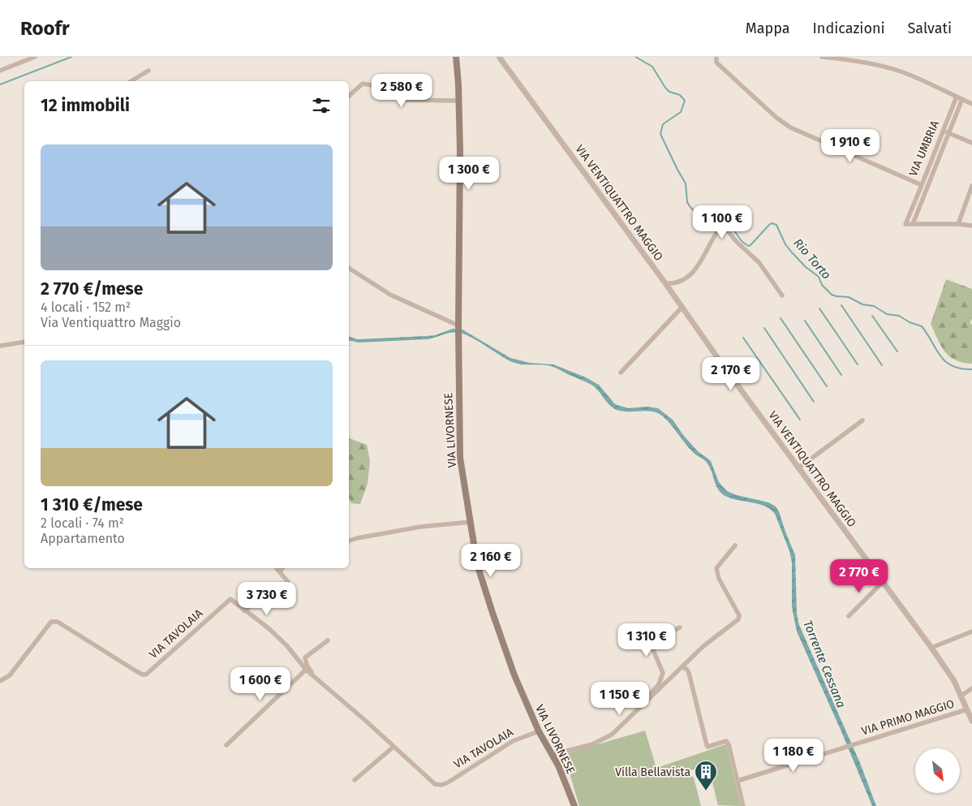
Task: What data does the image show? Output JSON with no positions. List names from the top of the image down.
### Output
{
  "streets": {
    "main road": ["VIA LIVORNESE"],
    "street": [
      "VIA UMBRIA",
      "VIA VENTIQUATTRO MAGGIO",
      "VIA TAVOLAIA",
      "VIA PRIMO MAGGIO"
    ]
  },
  "crossings": [
    ["VIA VENTIQUATTRO MAGGIO", "VIA PRIMO MAGGIO"],
    ["VIA LIVORNESE", "VIA TAVOLAIA"]
  ],
  "water": ["Rio Torto", "Torrente Cessana"],
  "places": {
    "building": ["Villa Bellavista"]
  },
  "north": "bottom right",
  "page": {
    "header": "Roofr",
    "nav": ["Mappa", "Indicazioni", "Salvati"],
    "price": [
      "2 580 €",
      "1 910 €",
      "1 300 €",
      "1 100 €",
      "2 170 €",
      "2 160 €",
      "2 770 €",
      "3 730 €",
      "1 310 €",
      "1 600 €",
      "1 150 €",
      "1 180 €"
    ],
    "heading": "12 immobili",
    "list": [
      {
        "name": "2 770 €/mese",
        "note": "4 locali · 152 m² · Via Ventiquattro Maggio"
      },
      {
        "name": "1 310 €/mese",
        "note": "2 locali · 74 m² · Appartamento"
      }
    ]
  }
}
